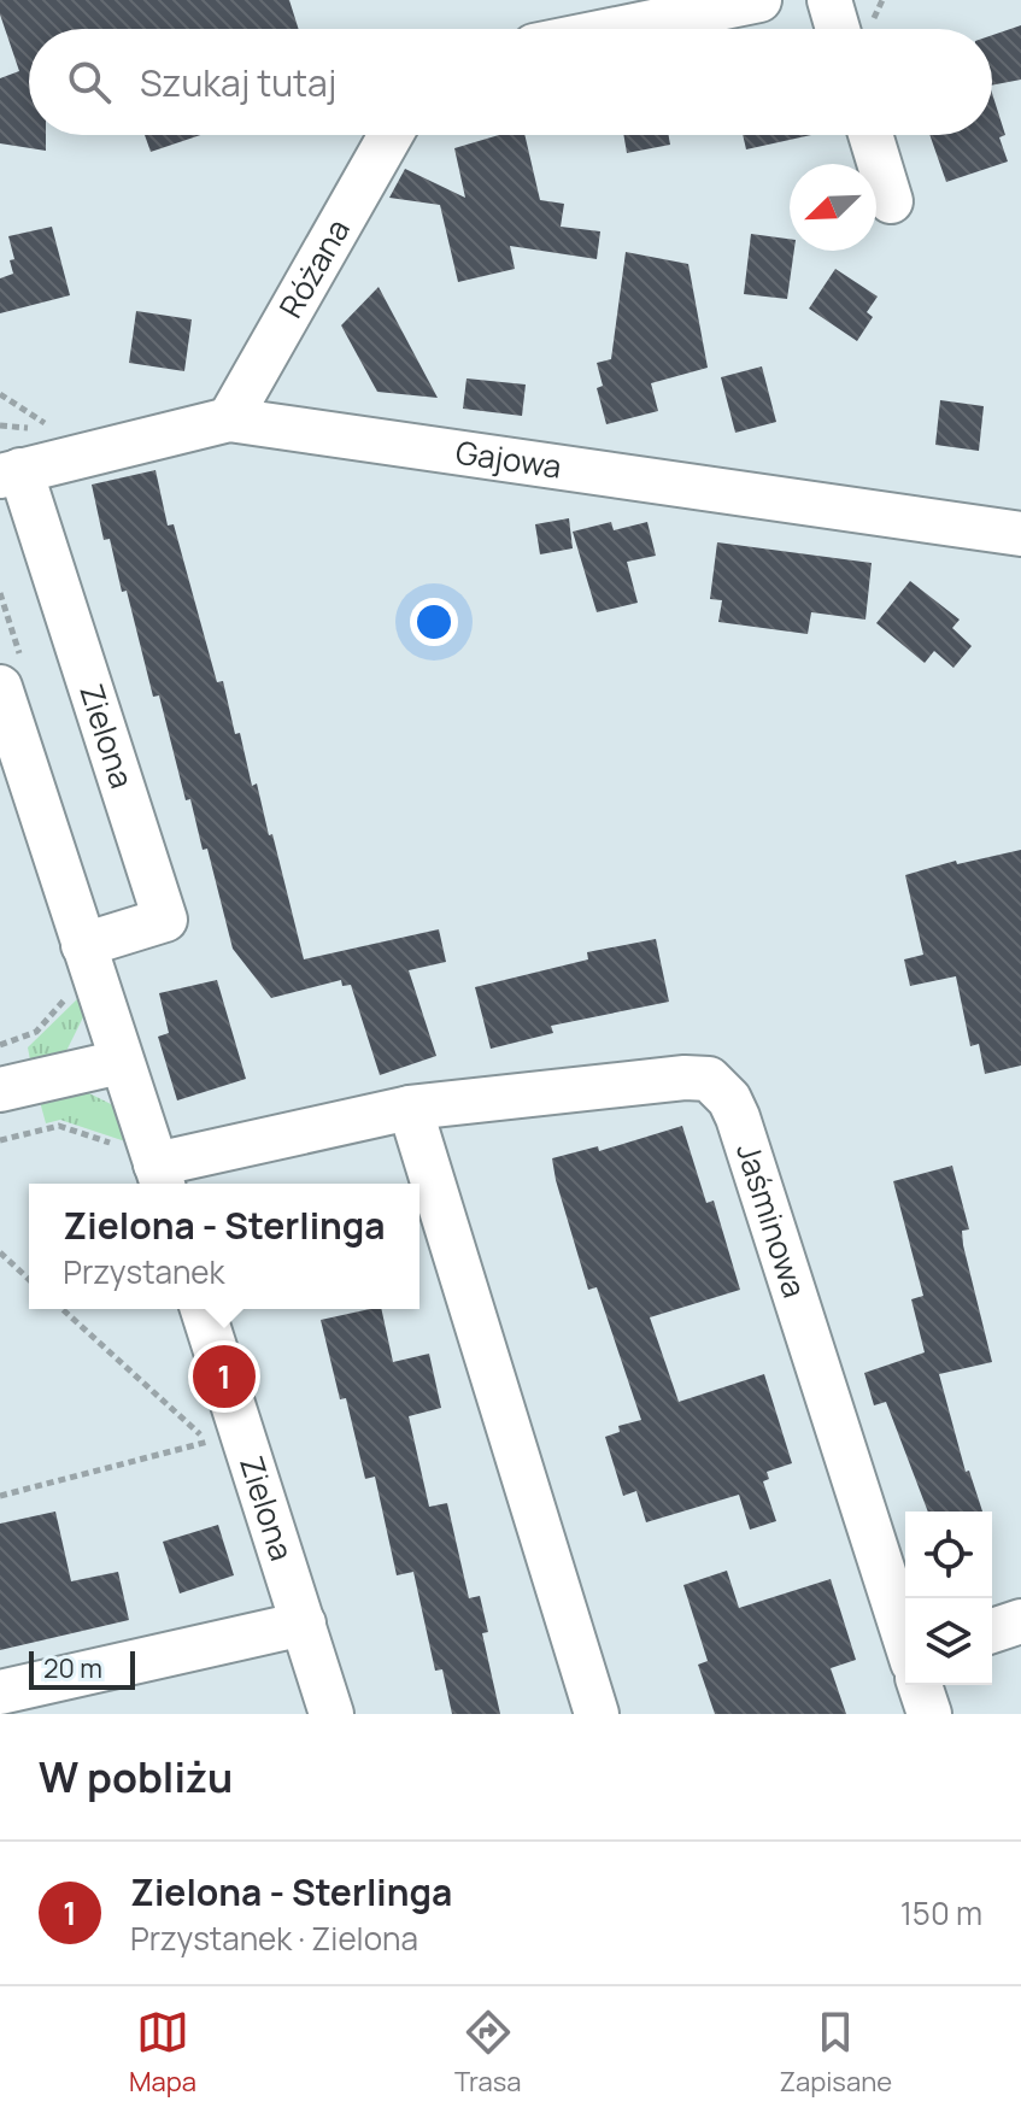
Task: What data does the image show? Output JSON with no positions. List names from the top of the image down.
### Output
{
  "streets": {
    "street": [
      "Różana",
      "Gajowa",
      "Zielona",
      "Jaśminowa"
    ]
  },
  "crossings": [
    ["Różana", "Gajowa"],
    ["Gajowa", "Zielona"]
  ],
  "scale_bar": "20 m",
  "north": "bottom left",
  "page": {
    "search": "Szukaj tutaj",
    "popup": ["Zielona - Sterlinga", "Przystanek"],
    "pins": "1",
    "scale": "20 m",
    "heading": "W pobliżu",
    "list": [
      {
        "mark": "1",
        "name": "Zielona - Sterlinga",
        "note": "Przystanek · Zielona",
        "value": "150 m"
      }
    ],
    "nav": ["Mapa", "Trasa", "Zapisane"]
  }
}
